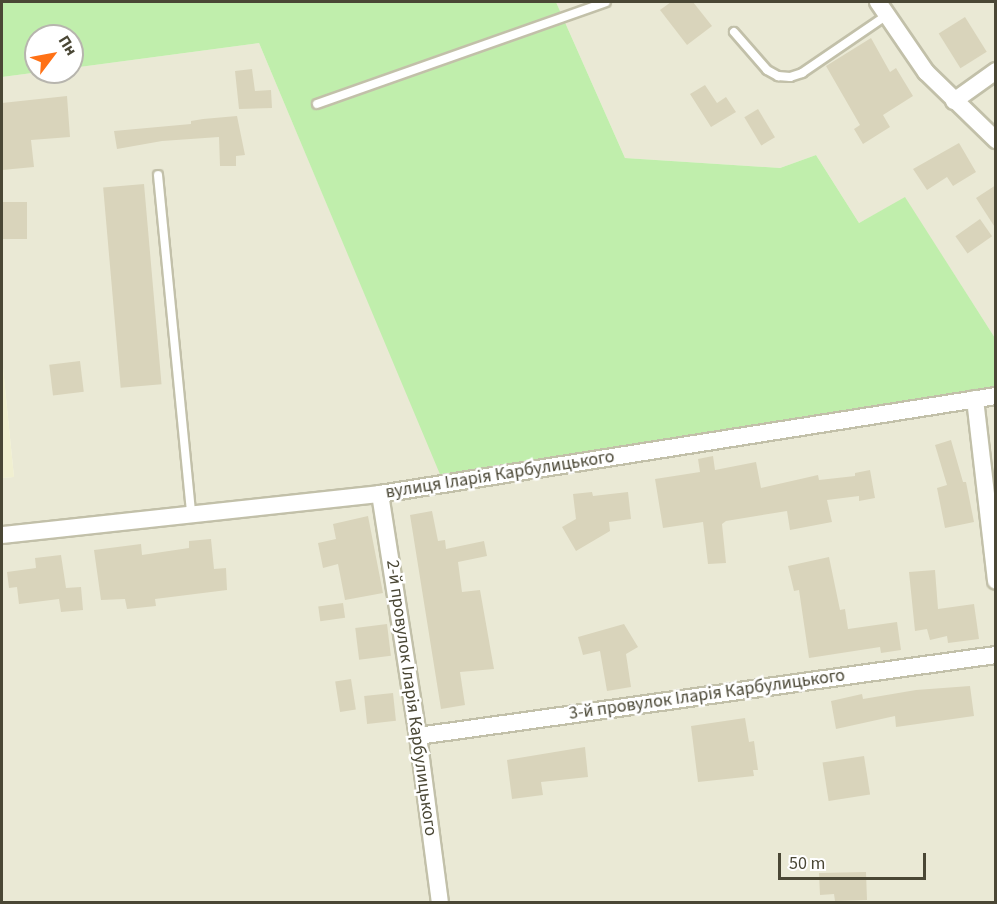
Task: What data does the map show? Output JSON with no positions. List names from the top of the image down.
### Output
{
  "streets": {
    "street": ["вулиця Іларія Карбулицького", "3-й провулок Іларія Карбулицького", "2-й провулок Іларія Карбулицького"]
  },
  "crossings": [
    ["вулиця Іларія Карбулицького", "2-й провулок Іларія Карбулицького"],
    ["3-й провулок Іларія Карбулицького", "2-й провулок Іларія Карбулицького"]
  ],
  "scale_bar": "50 m",
  "north": "top right"
}
